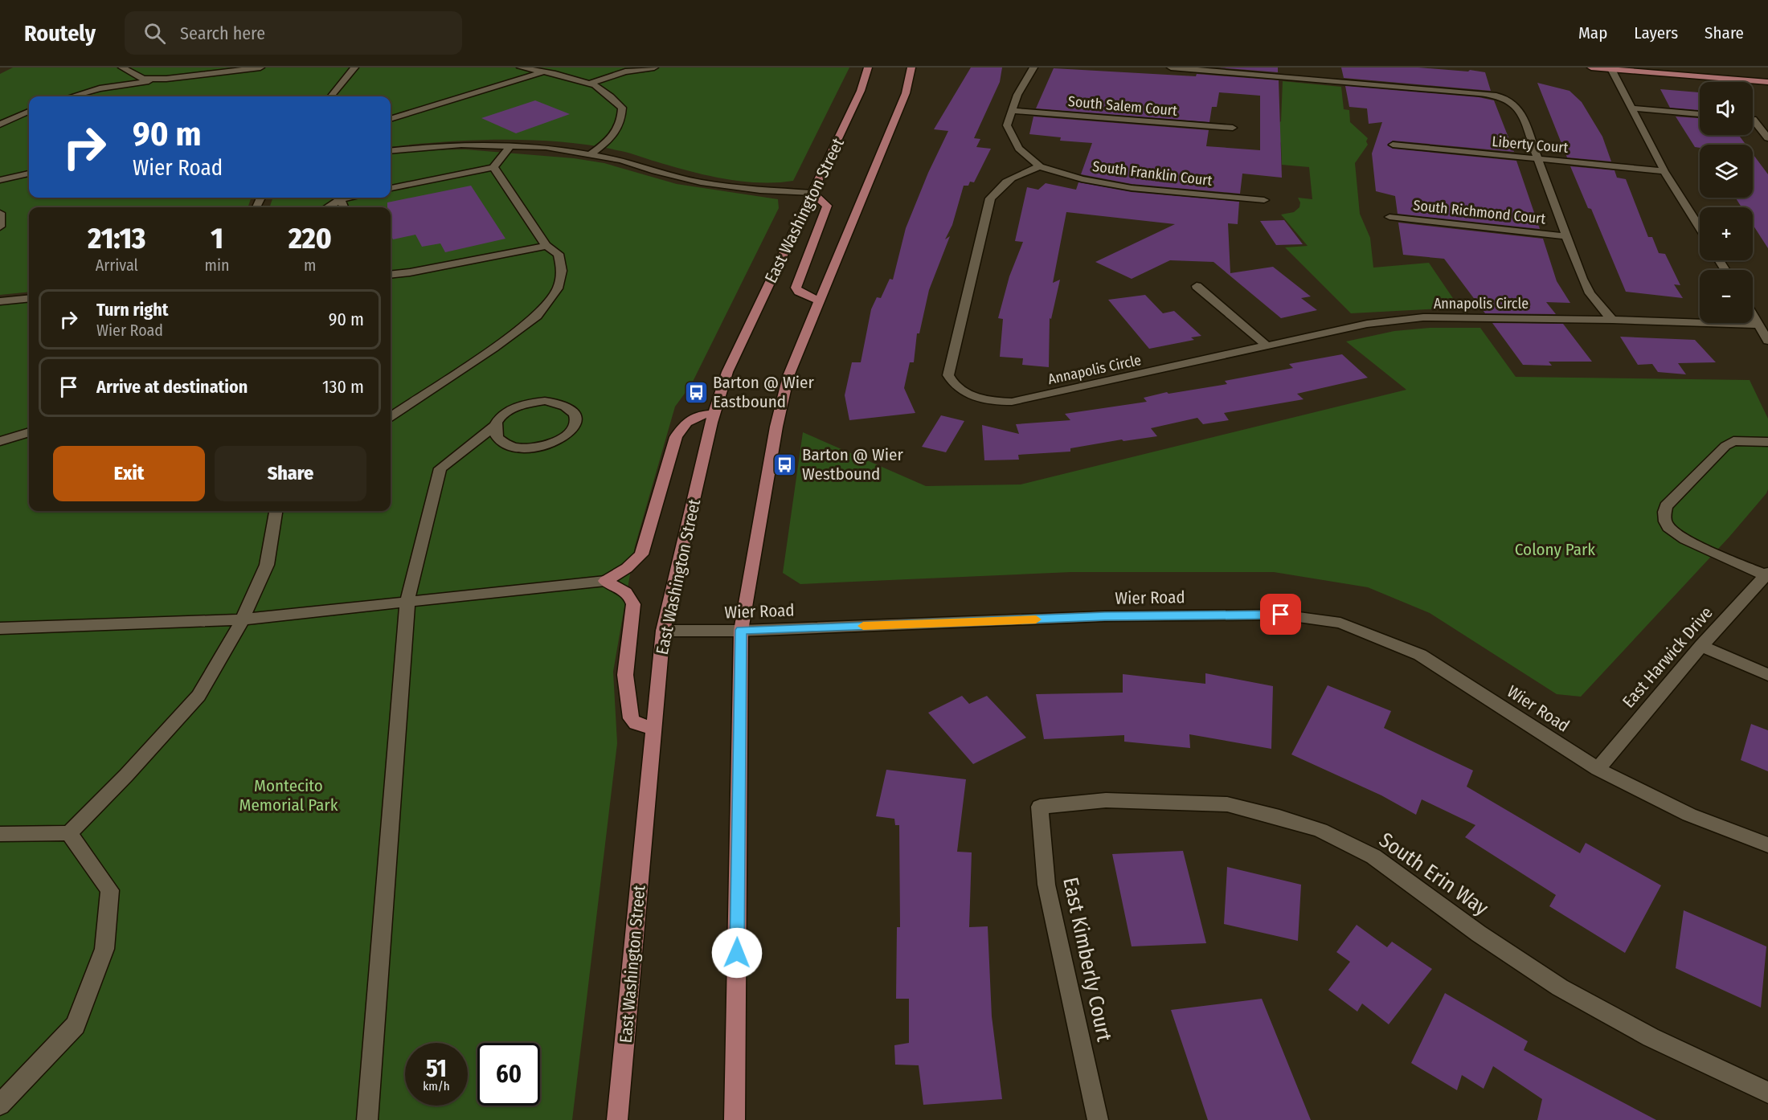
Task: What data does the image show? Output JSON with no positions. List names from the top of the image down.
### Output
{
  "streets": {
    "main road": ["East Washington Street"],
    "street": [
      "South Salem Court",
      "Liberty Court",
      "South Franklin Court",
      "South Richmond Court",
      "Annapolis Circle",
      "Wier Road",
      "East Harwick Drive",
      "South Erin Way",
      "East Kimberly Court"
    ]
  },
  "crossings": [
    ["South Franklin Court", "Annapolis Circle"],
    ["East Washington Street", "Wier Road"],
    ["Wier Road", "East Harwick Drive"],
    ["South Erin Way", "East Kimberly Court"]
  ],
  "parks": ["Colony Park", "Montecito Memorial Park"],
  "places": {
    "bus stop": ["Barton @ Wier Eastbound", "Barton @ Wier Westbound"]
  },
  "page": {
    "header": "Routely",
    "search": "Search here",
    "nav": ["Map", "Layers", "Share"],
    "map_buttons": ["+", "−"],
    "turn": ["90 m", "Wier Road"],
    "eta": [
      "21:13",
      "Arrival",
      "1",
      "min",
      "220",
      "m"
    ],
    "list": [
      {
        "name": "Turn right",
        "note": "Wier Road",
        "value": "90 m"
      },
      {
        "name": "Arrive at destination",
        "value": "130 m"
      }
    ],
    "buttons": ["Exit", "Share"],
    "speed": "51 km/h",
    "limit": "60"
  }
}
